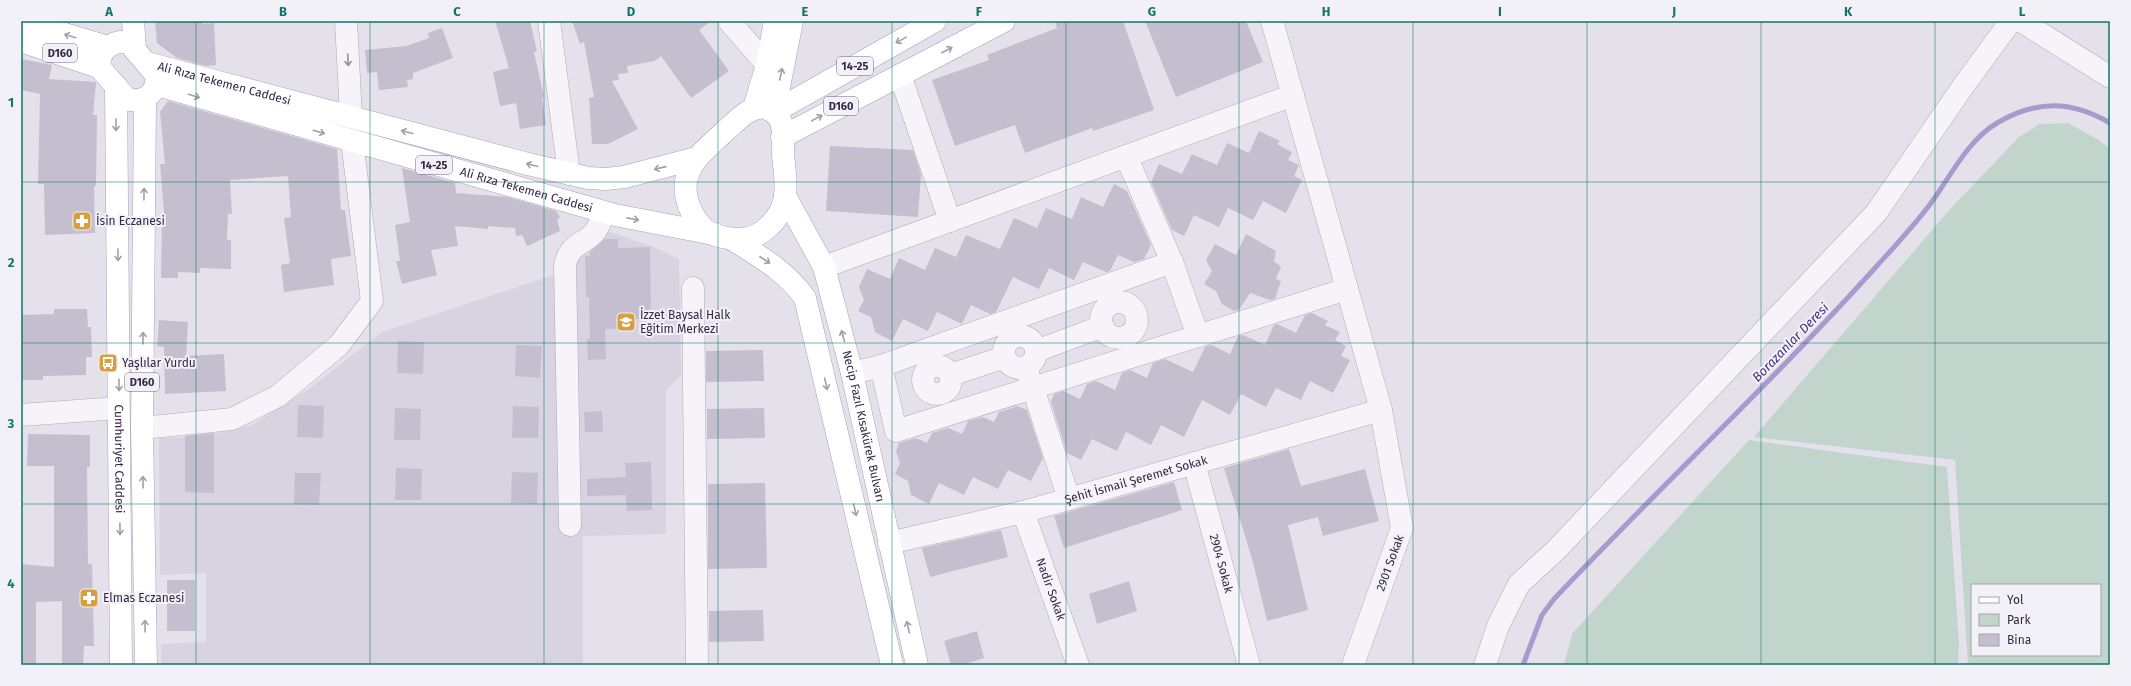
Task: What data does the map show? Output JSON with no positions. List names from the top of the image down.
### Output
{
  "streets": {
    "main road": [
      "D160",
      "14-25",
      "Ali Rıza Tekemen Caddesi",
      "Necip Fazıl Kısakürek Bulvarı",
      "Cumhuriyet Caddesi"
    ],
    "street": [
      "Şehit İsmail Şeremet Sokak",
      "2901 Sokak",
      "2904 Sokak",
      "Nadir Sokak"
    ]
  },
  "crossings": [
    ["D160", "14-25"],
    ["D160", "Ali Rıza Tekemen Caddesi"],
    ["D160", "Necip Fazıl Kısakürek Bulvarı"],
    ["D160", "Cumhuriyet Caddesi"],
    ["14-25", "Ali Rıza Tekemen Caddesi"],
    ["14-25", "Necip Fazıl Kısakürek Bulvarı"],
    ["Ali Rıza Tekemen Caddesi", "Necip Fazıl Kısakürek Bulvarı"],
    ["Ali Rıza Tekemen Caddesi", "Cumhuriyet Caddesi"],
    ["Necip Fazıl Kısakürek Bulvarı", "Şehit İsmail Şeremet Sokak"],
    ["Şehit İsmail Şeremet Sokak", "2901 Sokak"],
    ["Şehit İsmail Şeremet Sokak", "2904 Sokak"],
    ["Şehit İsmail Şeremet Sokak", "Nadir Sokak"]
  ],
  "water": ["Borazanlar Deresi"],
  "places": {
    "pharmacy": ["İsin Eczanesi", "Elmas Eczanesi"],
    "school or university": ["İzzet Baysal Halk Eğitim Merkezi"],
    "bus stop": ["Yaşlılar Yurdu"]
  },
  "legend": ["Yol", "Park", "Bina"],
  "grid": {
    "columns": [
      "A",
      "B",
      "C",
      "D",
      "E",
      "F",
      "G",
      "H",
      "I",
      "J",
      "K",
      "L"
    ],
    "rows": [
      "1",
      "2",
      "3",
      "4"
    ]
  }
}
